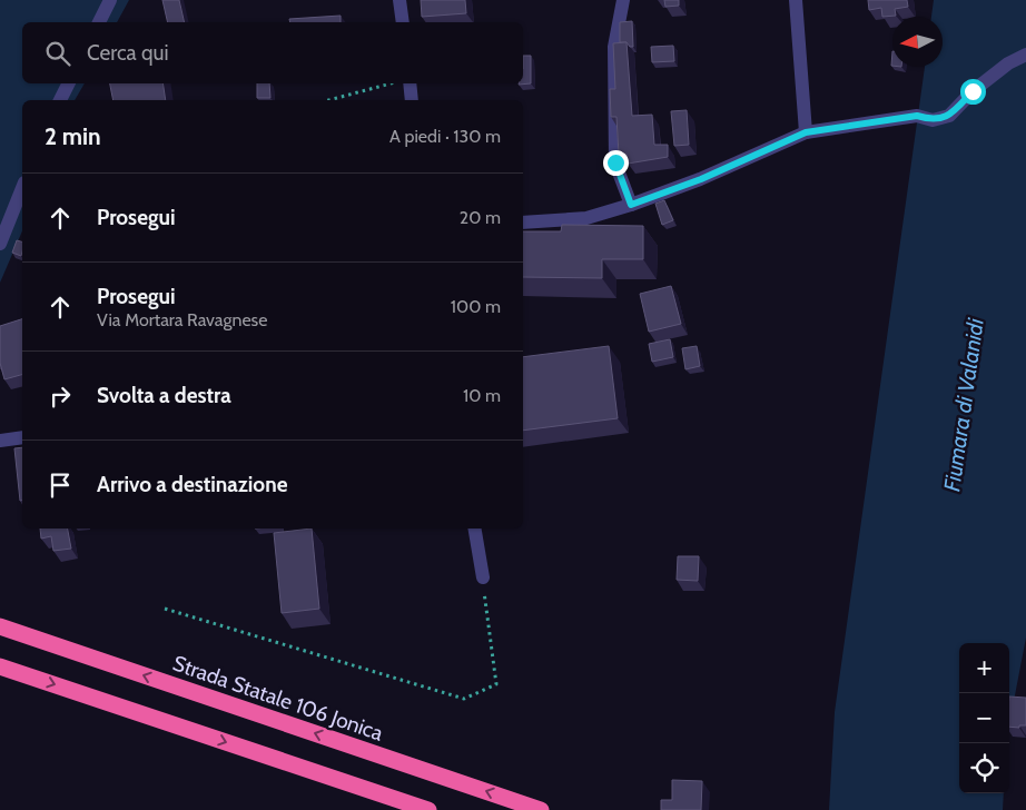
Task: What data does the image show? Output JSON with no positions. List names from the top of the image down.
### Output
{
  "streets": {
    "highway": ["Strada Statale 106 Jonica"]
  },
  "water": ["Fiumara di Valanidi"],
  "north": "left",
  "page": {
    "search": "Cerca qui",
    "heading": ["2 min", "A piedi · 130 m"],
    "list": [
      ["Prosegui", "20 m"],
      ["Prosegui", "Via Mortara Ravagnese", "100 m"],
      ["Svolta a destra", "10 m"],
      "Arrivo a destinazione"
    ],
    "map_buttons": ["+", "−"]
  }
}
